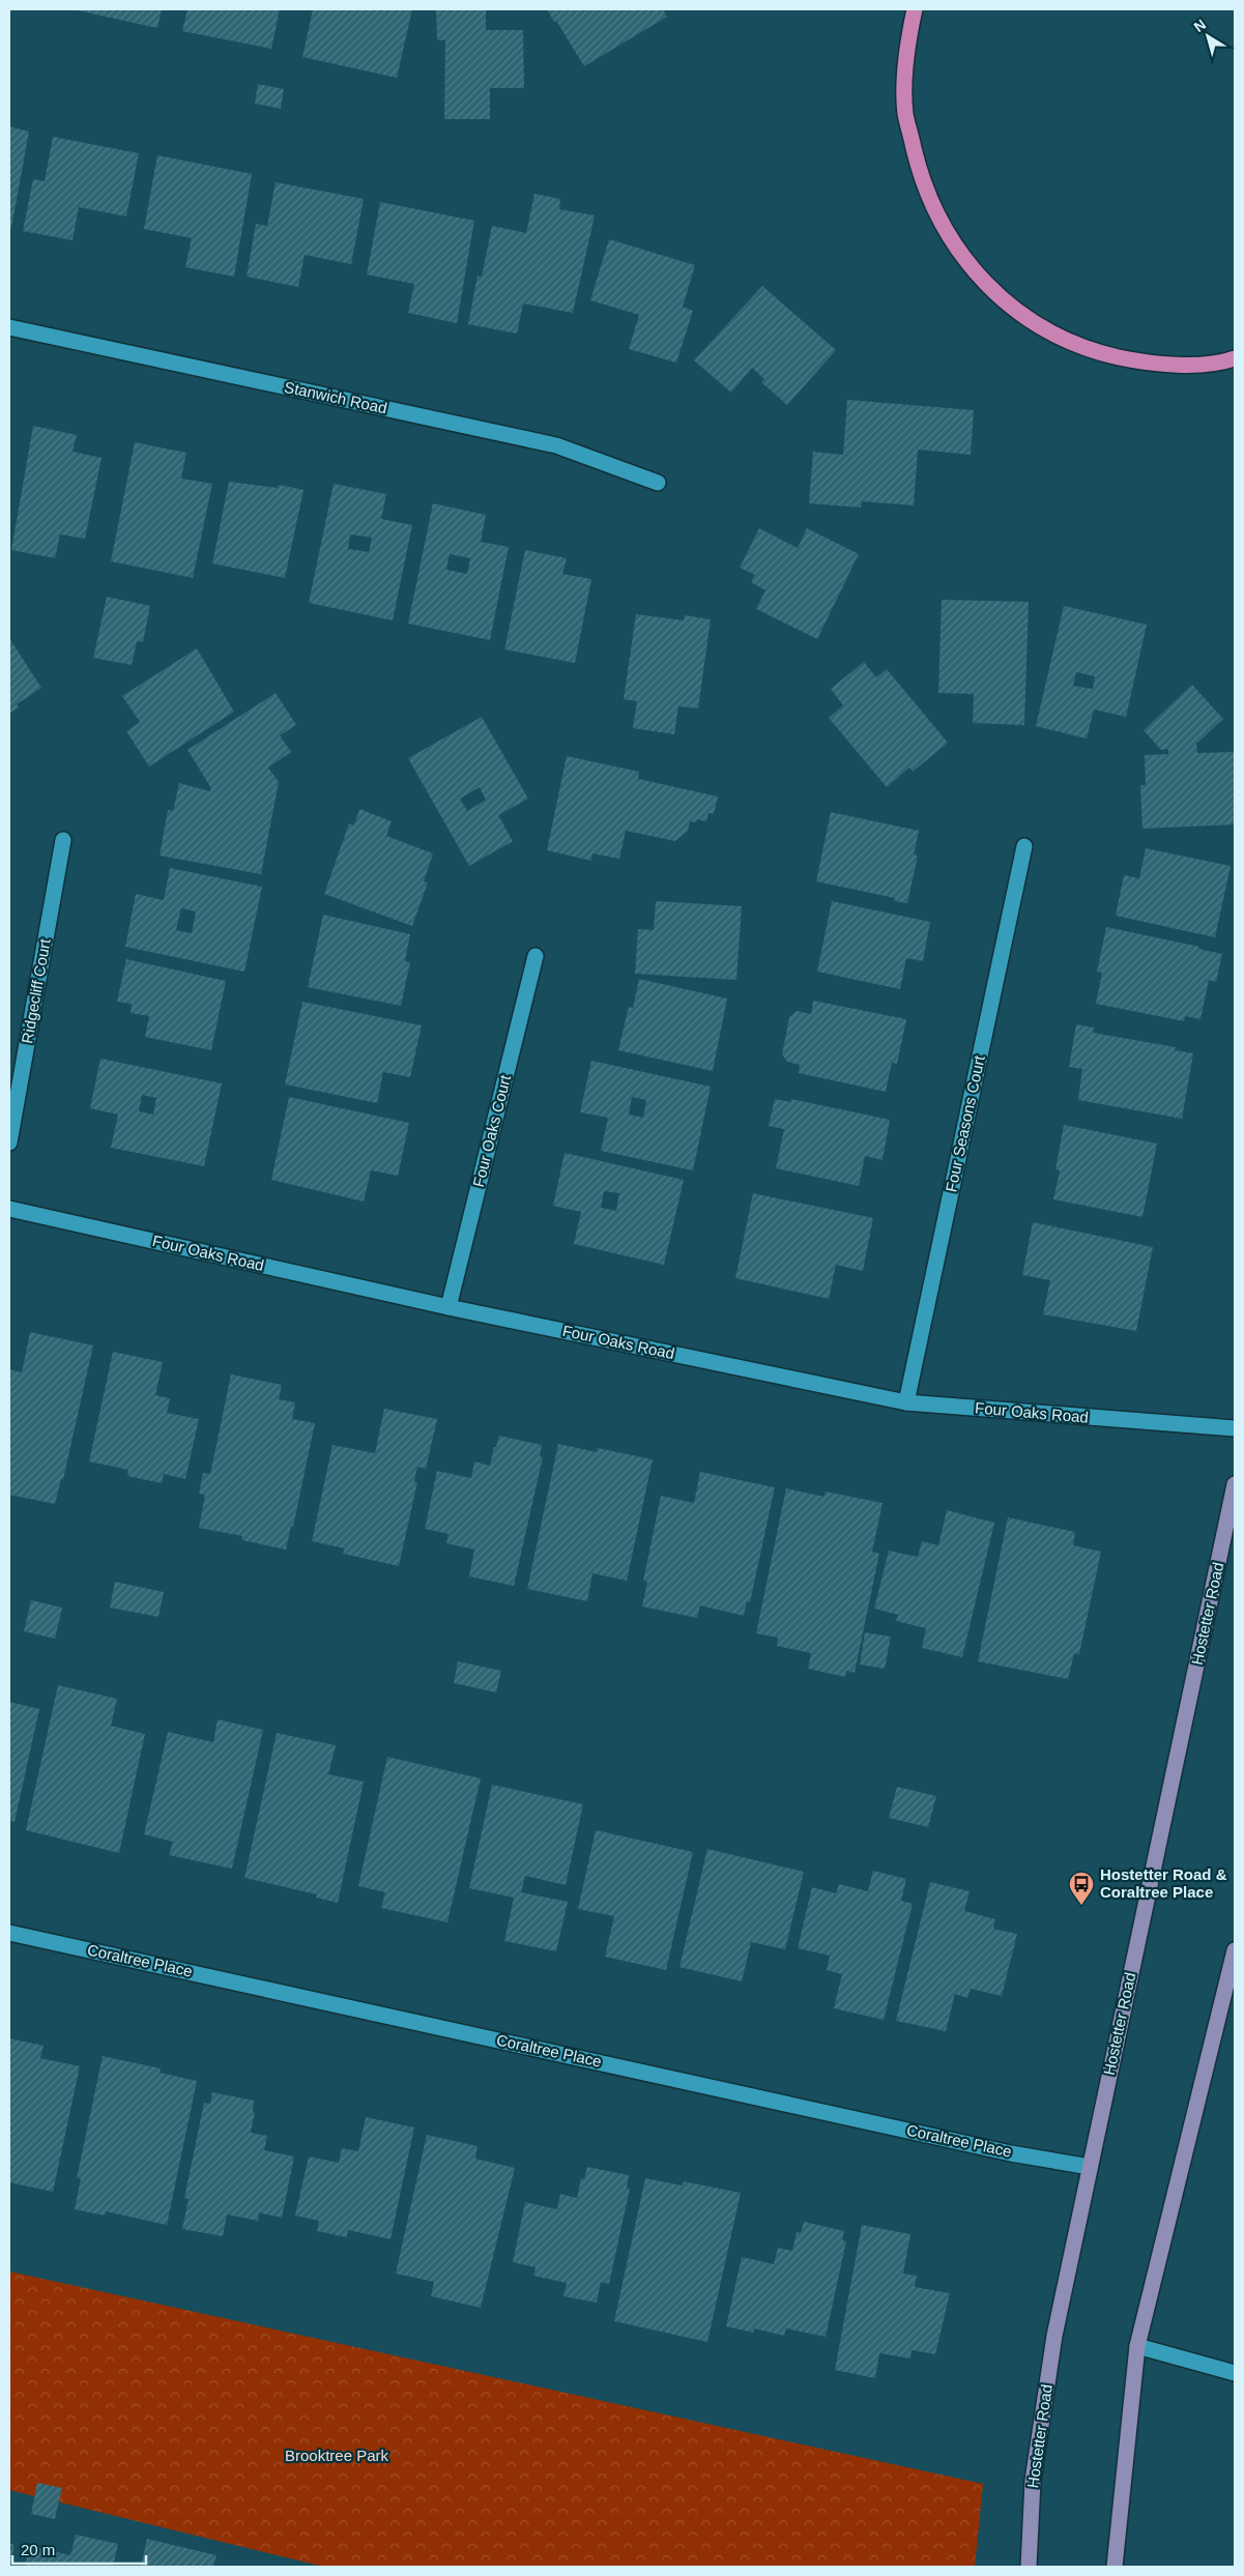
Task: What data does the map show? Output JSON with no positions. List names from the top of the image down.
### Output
{
  "streets": {
    "main road": ["Hostetter Road"],
    "street": [
      "Stanwich Road",
      "Ridgecliff Court",
      "Four Seasons Court",
      "Four Oaks Court",
      "Four Oaks Road",
      "Coraltree Place"
    ]
  },
  "crossings": [
    ["Four Seasons Court", "Four Oaks Road"],
    ["Four Oaks Court", "Four Oaks Road"],
    ["Hostetter Road", "Coraltree Place"]
  ],
  "parks": ["Brooktree Park"],
  "places": {
    "bus stop": ["Hostetter Road & Coraltree Place"]
  },
  "scale_bar": "20 m",
  "north": "top left"
}
